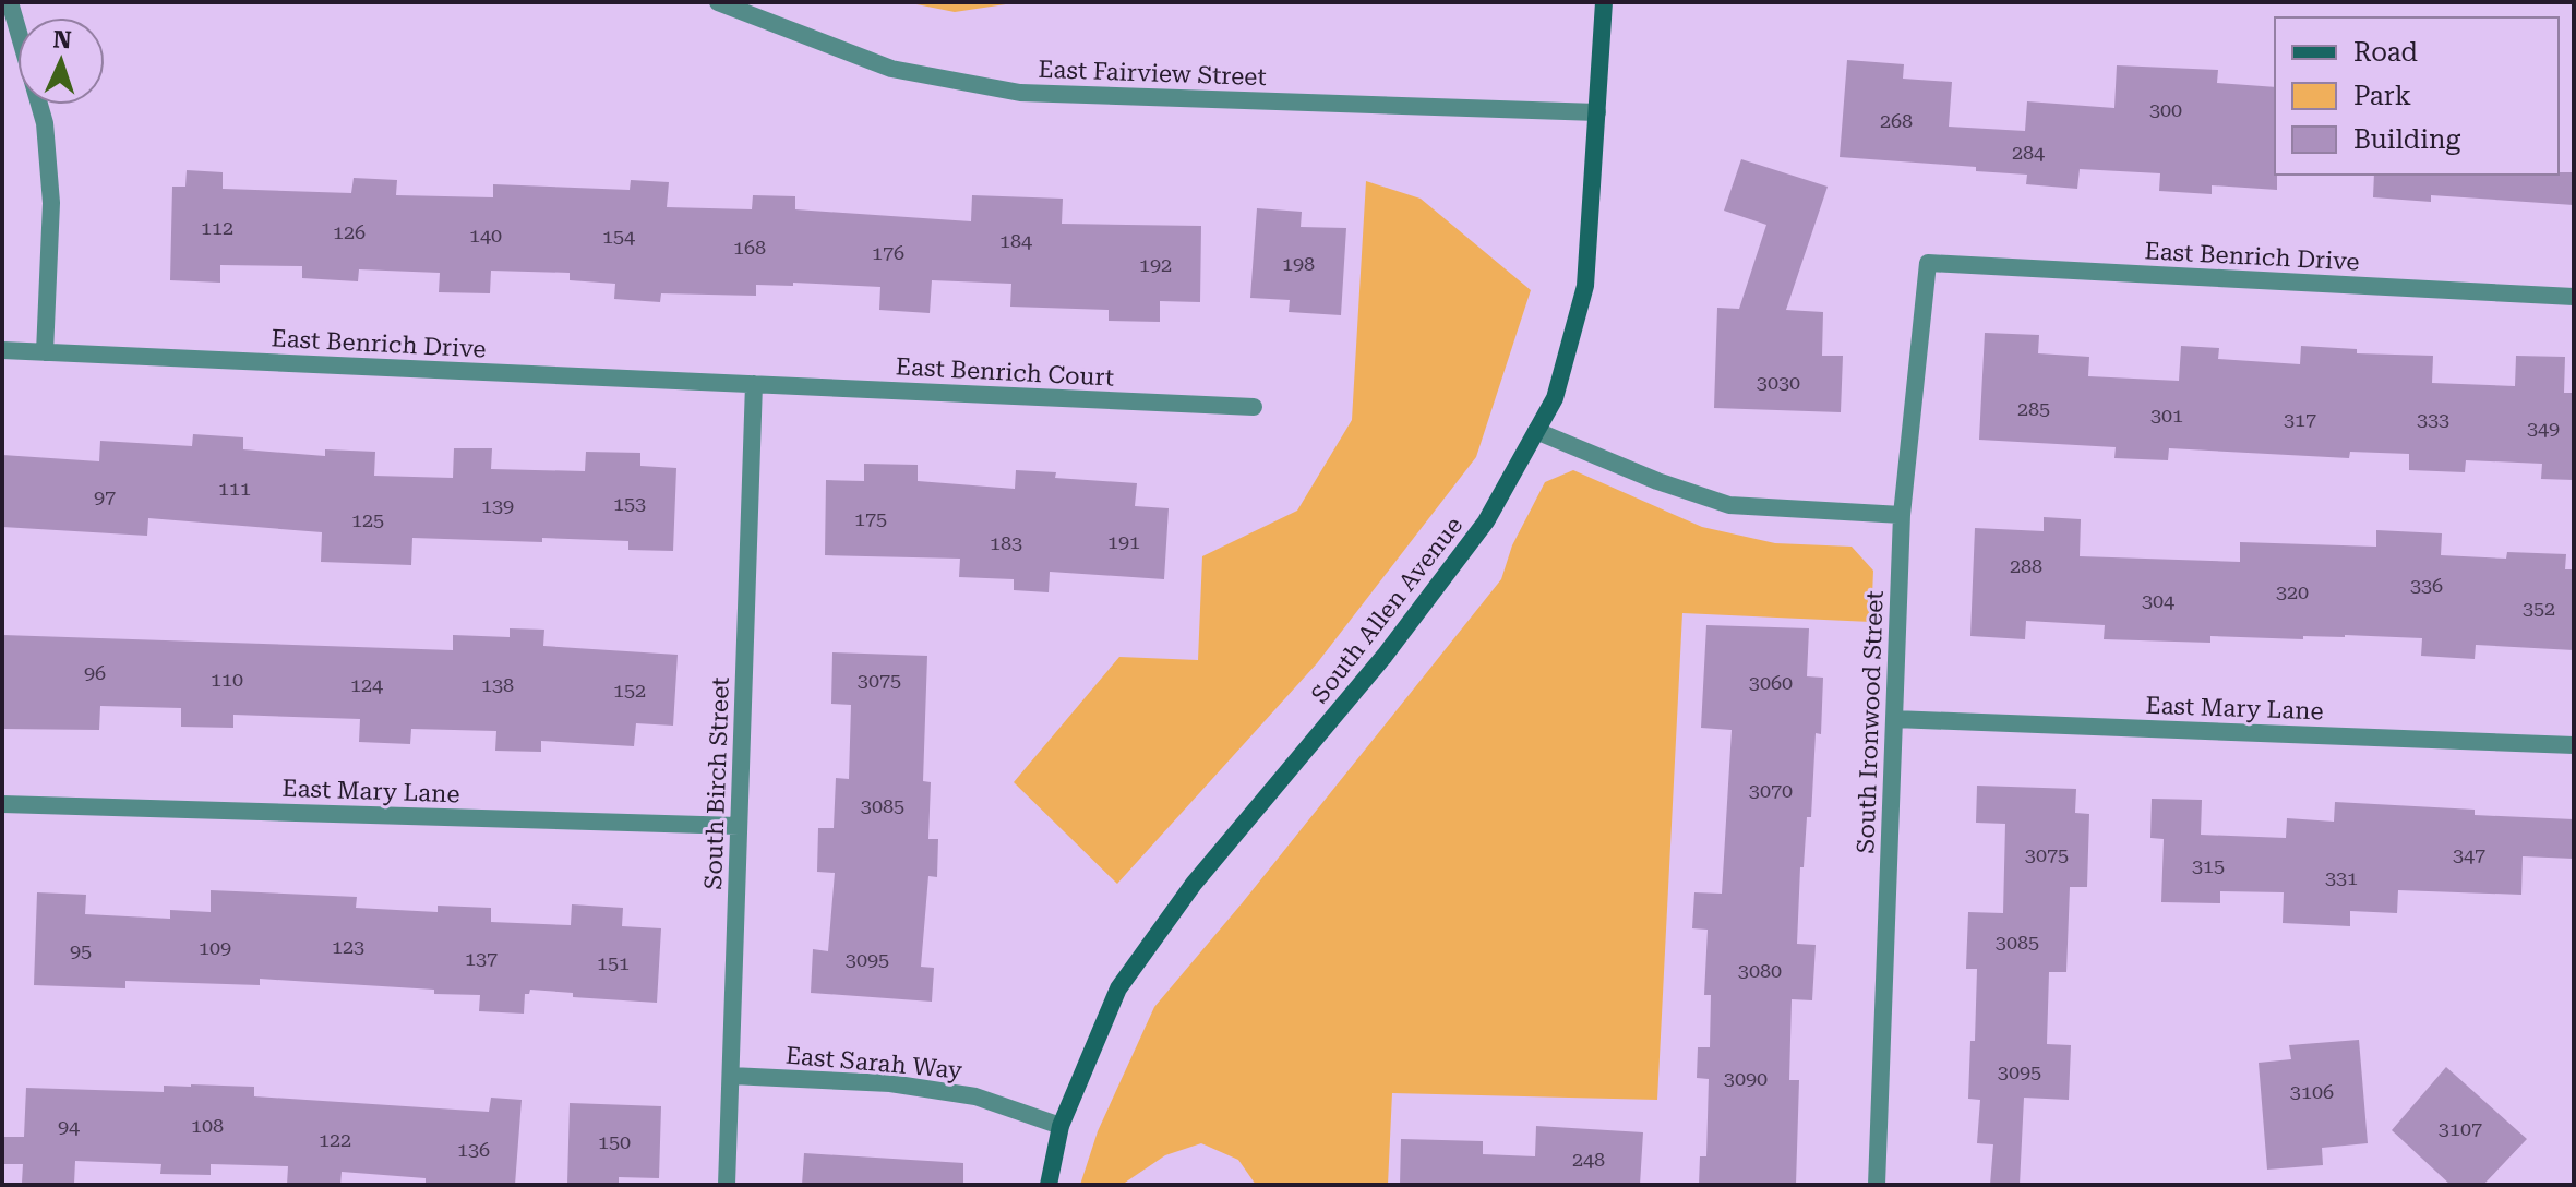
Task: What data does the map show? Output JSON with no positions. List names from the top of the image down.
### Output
{
  "streets": {
    "street": [
      "East Fairview Street",
      "East Benrich Drive",
      "East Benrich Court",
      "South Allen Avenue",
      "East Mary Lane",
      "South Ironwood Street",
      "South Birch Street",
      "East Sarah Way"
    ]
  },
  "crossings": [
    ["East Fairview Street", "South Allen Avenue"],
    ["East Benrich Drive", "East Benrich Court"],
    ["East Benrich Drive", "South Ironwood Street"],
    ["East Benrich Drive", "South Birch Street"],
    ["East Benrich Court", "South Birch Street"],
    ["South Allen Avenue", "East Sarah Way"],
    ["East Mary Lane", "South Ironwood Street"],
    ["East Mary Lane", "South Birch Street"],
    ["South Birch Street", "East Sarah Way"]
  ],
  "house_numbers": [
    "300",
    "268",
    "284",
    "112",
    "126",
    "140",
    "154",
    "184",
    "168",
    "176",
    "198",
    "192",
    "3030",
    "285",
    "301",
    "317",
    "333",
    "349",
    "111",
    "97",
    "153",
    "139",
    "175",
    "125",
    "191",
    "183",
    "288",
    "336",
    "320",
    "304",
    "352",
    "96",
    "110",
    "3075",
    "3060",
    "124",
    "138",
    "152",
    "3070",
    "3085",
    "3075",
    "347",
    "315",
    "331",
    "3085",
    "123",
    "109",
    "95",
    "137",
    "3095",
    "151",
    "3080",
    "3095",
    "3090",
    "3106",
    "108",
    "94",
    "3107",
    "122",
    "150",
    "136",
    "248"
  ],
  "legend": ["Road", "Park", "Building"],
  "north": "top"
}
